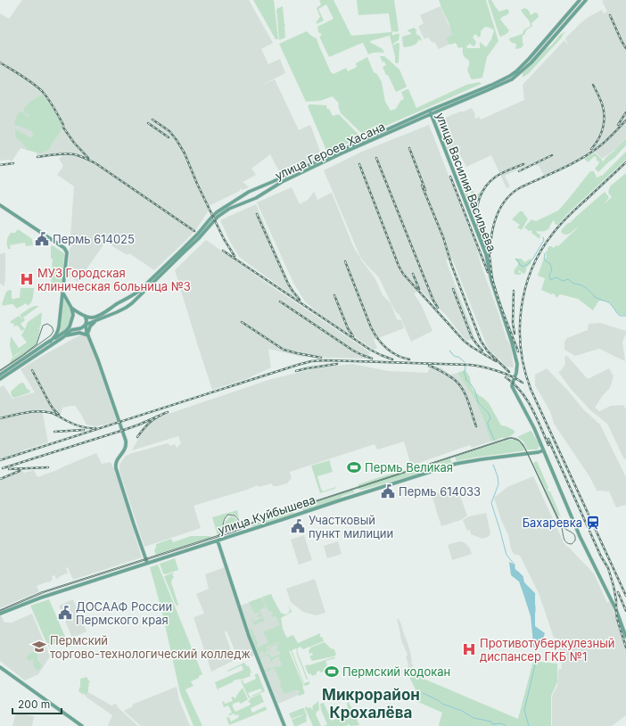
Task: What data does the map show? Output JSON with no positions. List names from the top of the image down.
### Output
{
  "streets": {
    "main road": ["улица Героев Хасана", "улица Василия Васильева", "улица Куйбышева"]
  },
  "crossings": [
    ["улица Героев Хасана", "улица Василия Васильева"],
    ["улица Василия Васильева", "улица Куйбышева"]
  ],
  "districts": ["Микрорайон Крохалёва"],
  "places": {
    "public building": [
      "Пермь 614025",
      "Пермь 614033",
      "Участковый пункт милиции",
      "ДОСААФ России Пермского края"
    ],
    "hospital": ["МУЗ Городская клиническая больница №3", "Противотуберкулезный диспансер ГКБ №1"],
    "sports": ["Пермь Великая", "Пермский кодокан"],
    "station": ["Бахаревка"],
    "school or university": ["Пермский торгово-технологический колледж"]
  },
  "scale_bar": "200 m"
}
